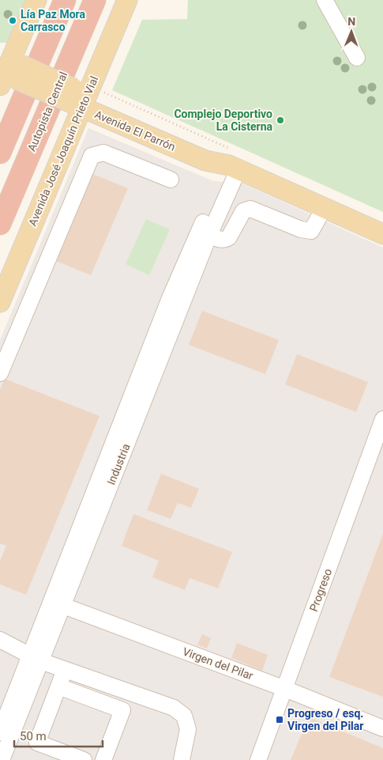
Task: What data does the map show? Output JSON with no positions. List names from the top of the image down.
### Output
{
  "streets": {
    "highway": ["Autopista Central"],
    "main road": ["Avenida El Parrón", "Avenida José Joaquín Prieto Vial"],
    "street": ["Industria", "Progreso", "Virgen del Pilar"]
  },
  "crossings": [
    ["Avenida El Parrón", "Avenida José Joaquín Prieto Vial"],
    ["Avenida El Parrón", "Industria"],
    ["Industria", "Virgen del Pilar"],
    ["Progreso", "Virgen del Pilar"]
  ],
  "places": {
    "other": ["Lía Paz Mora Carrasco", "Complejo Deportivo La Cisterna"],
    "transit": ["Progreso / esq. Virgen del Pilar"]
  },
  "scale_bar": "50 m",
  "north": "top"
}
